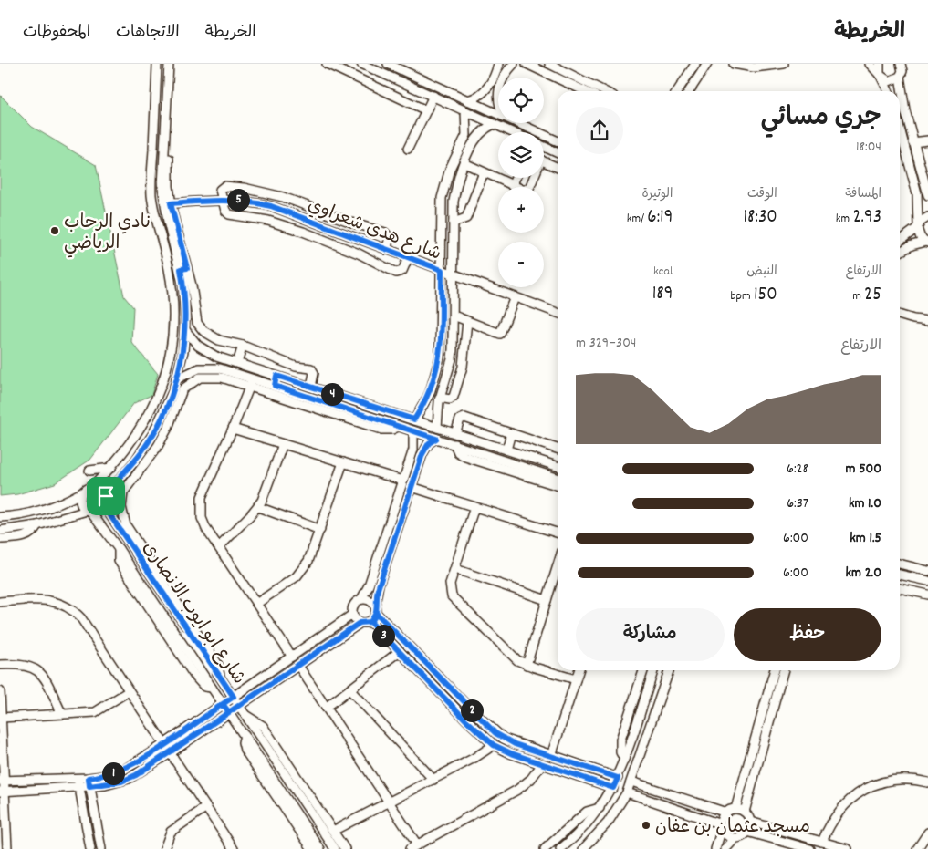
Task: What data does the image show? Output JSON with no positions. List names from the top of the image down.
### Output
{
  "streets": {
    "street": ["شارع هدى شعراوي", "شارع ابو ايوب الانصارى"]
  },
  "places": ["نادي الرحاب الرياضي", "مسجد عثمان بن عفان"],
  "page": {
    "header": "الخريطة",
    "nav": ["الخريطة", "الاتجاهات", "المحفوظات"],
    "map_buttons": ["+", "−"],
    "heading": ["جري مسائي", "18:04"],
    "stats": [
      ["المسافة", "2.93 km"],
      ["الوقت", "18:30"],
      ["الوتيرة", "6:19 /km"],
      ["الارتفاع", "25 m"],
      ["النبض", "150 bpm"],
      ["kcal", "189"]
    ],
    "pins": [
      "5",
      "4",
      "3",
      "2",
      "1"
    ],
    "chart": ["الارتفاع", "304–329 m"],
    "list": [
      {
        "name": "500 m",
        "note": "6:28"
      },
      {
        "name": "1.0 km",
        "note": "6:37"
      },
      {
        "name": "1.5 km",
        "note": "6:00"
      },
      {
        "name": "2.0 km",
        "note": "6:00"
      }
    ],
    "buttons": ["حفظ", "مشاركة"]
  }
}
